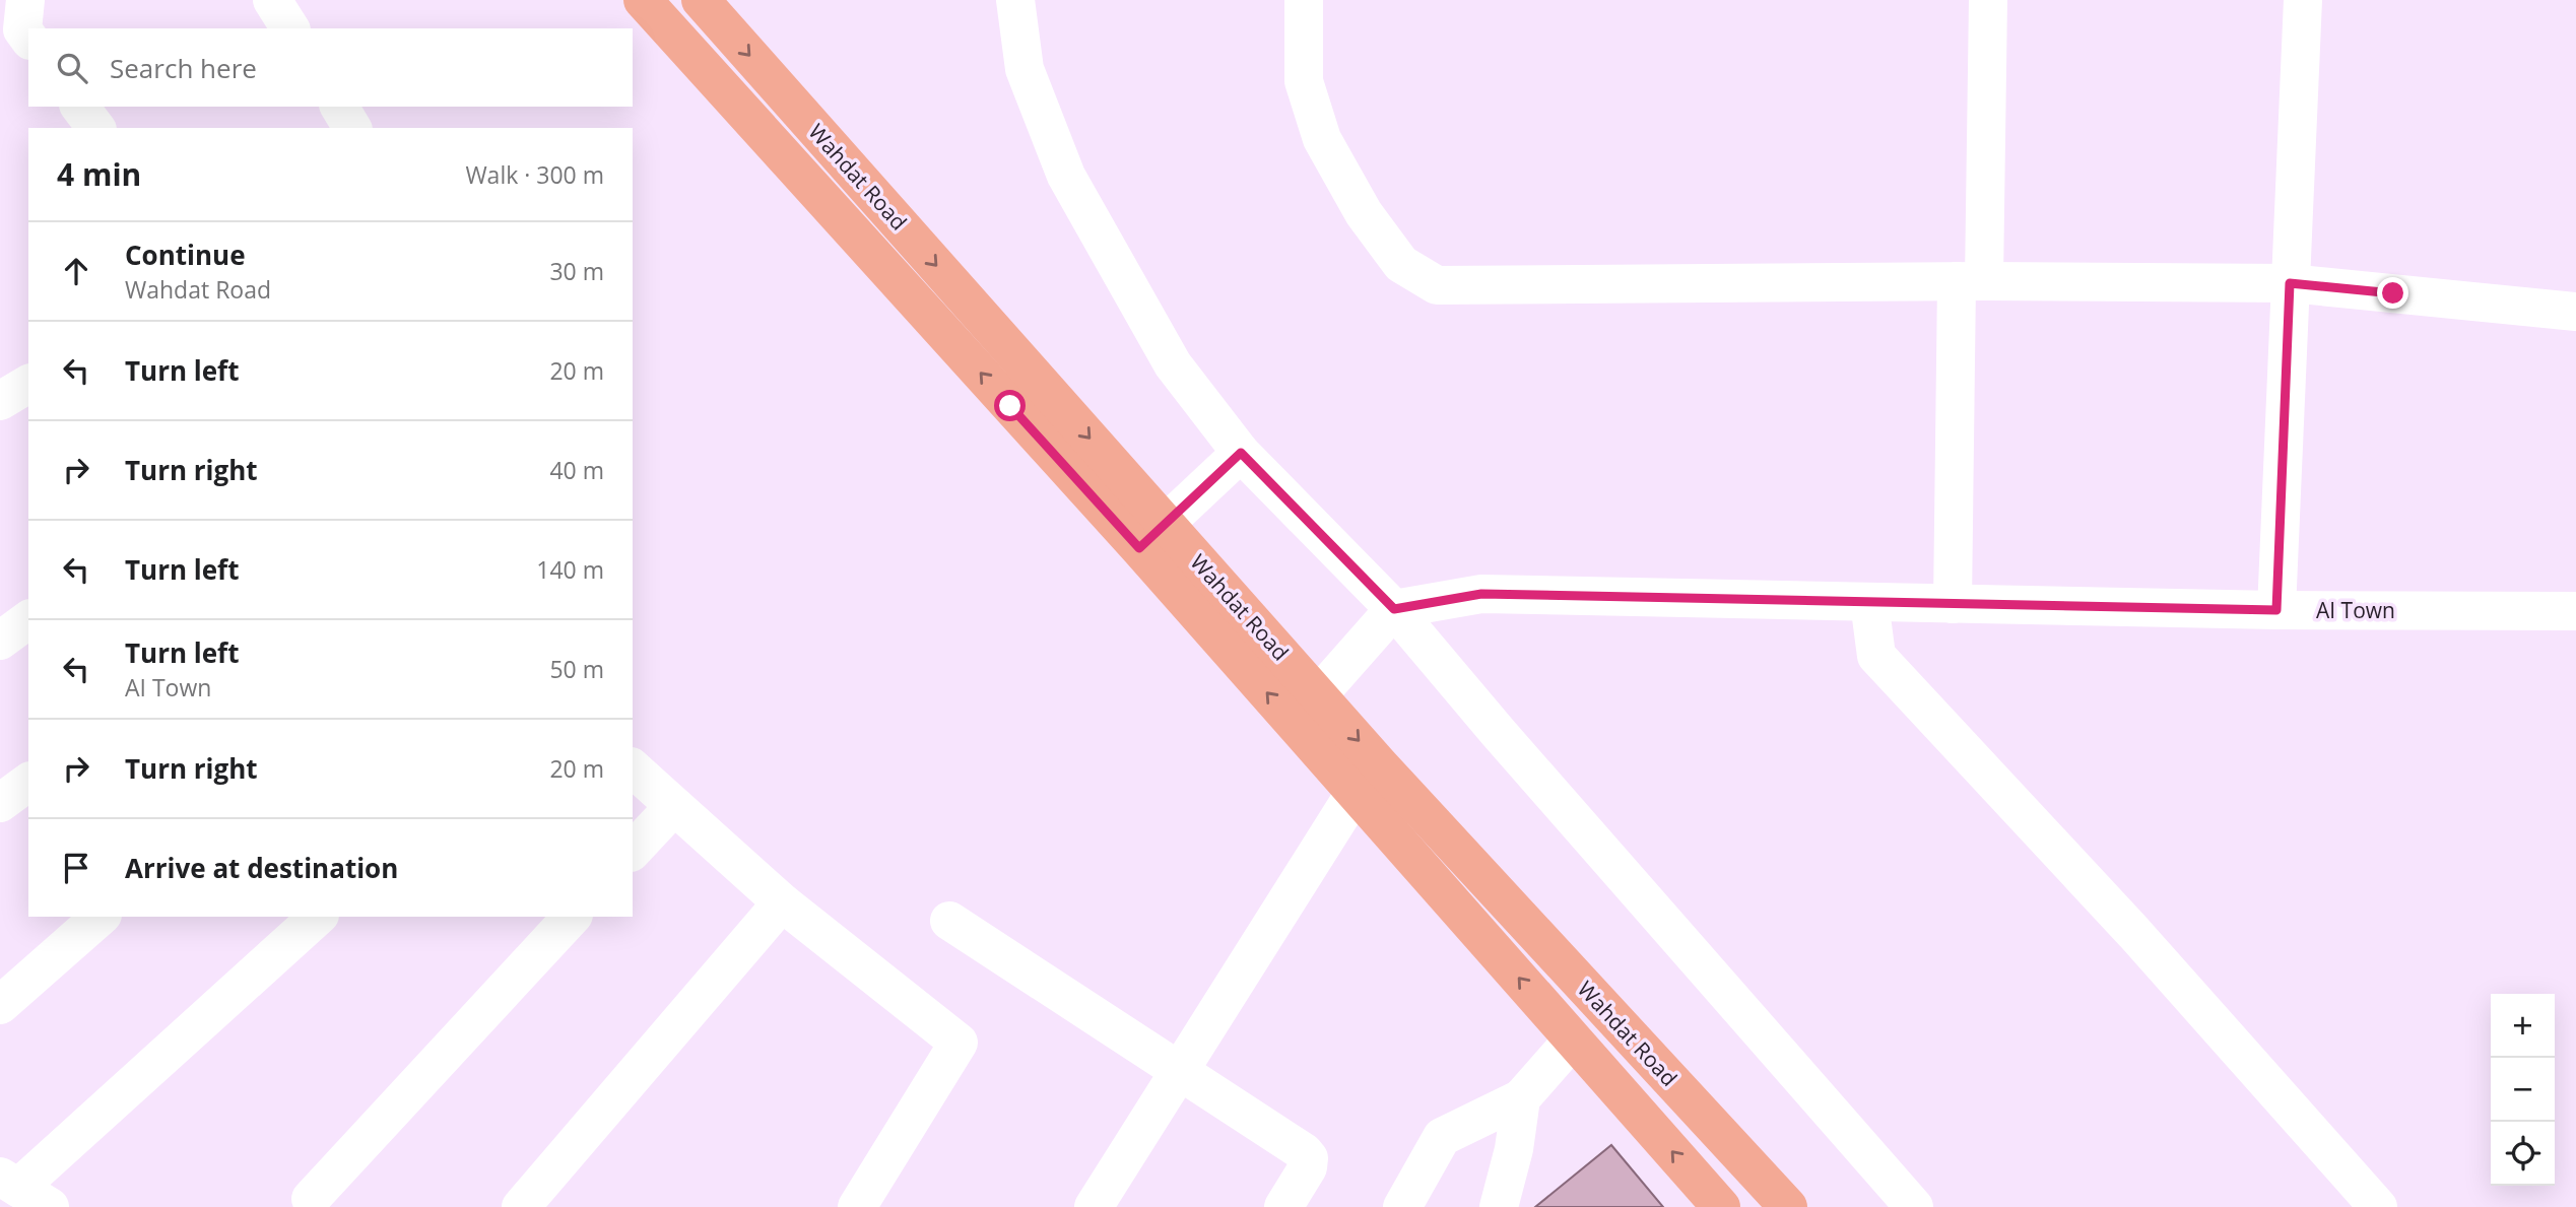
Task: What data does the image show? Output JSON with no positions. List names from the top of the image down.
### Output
{
  "streets": {
    "main road": ["Wahdat Road"],
    "street": ["AI Town"]
  },
  "page": {
    "search": "Search here",
    "heading": ["4 min", "Walk · 300 m"],
    "list": [
      ["Continue", "Wahdat Road", "30 m"],
      ["Turn left", "20 m"],
      ["Turn right", "40 m"],
      ["Turn left", "140 m"],
      ["Turn left", "AI Town", "50 m"],
      ["Turn right", "20 m"],
      "Arrive at destination"
    ],
    "map_buttons": ["+", "−"]
  }
}
